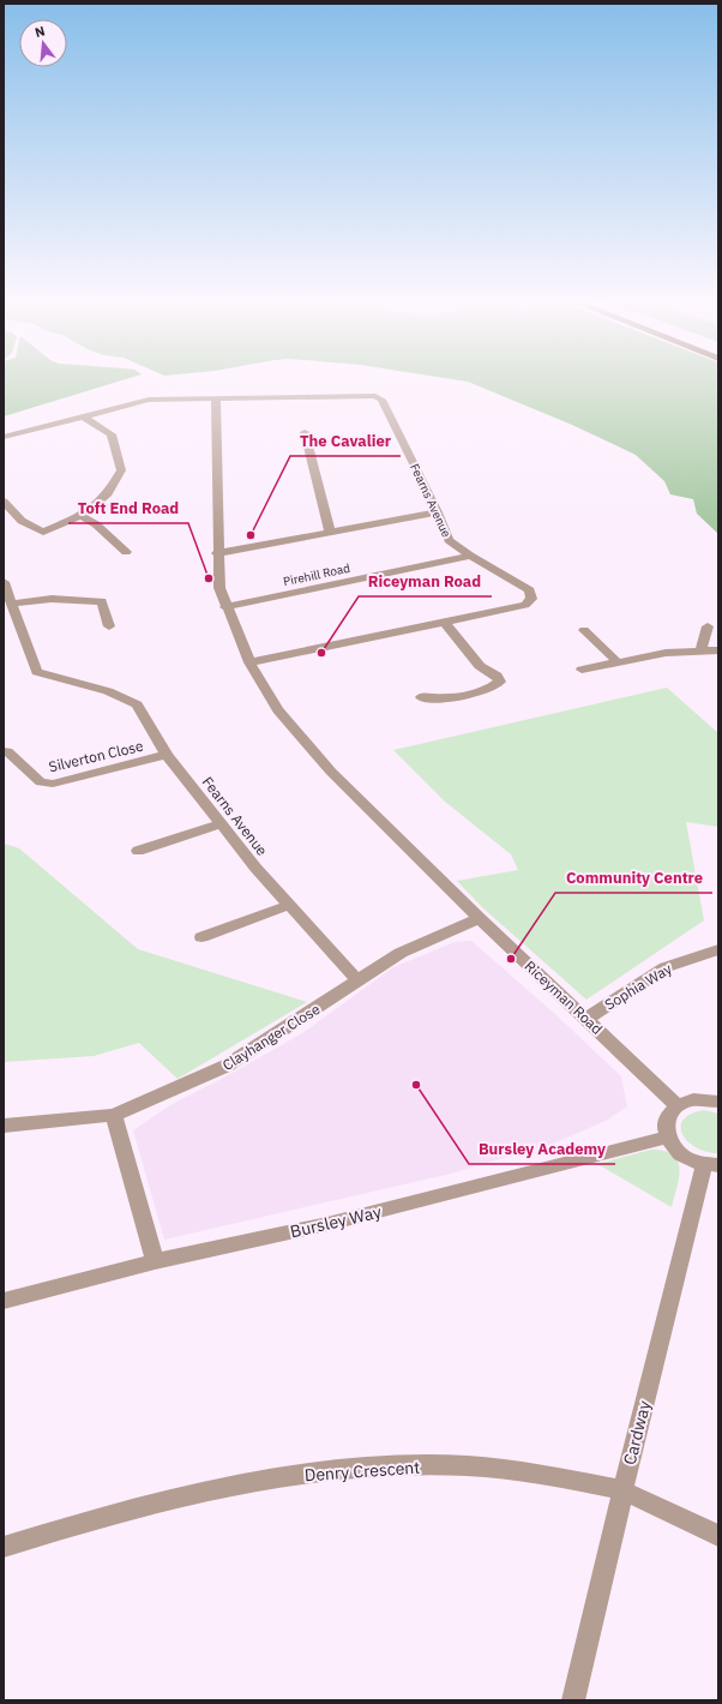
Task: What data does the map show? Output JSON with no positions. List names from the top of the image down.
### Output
{
  "streets": {
    "street": [
      "Fearns Avenue",
      "Pirehill Road",
      "Silverton Close",
      "Sophia Way",
      "Riceyman Road",
      "Clayhanger Close",
      "Bursley Way",
      "Cardway",
      "Denry Crescent"
    ]
  },
  "crossings": [
    ["Fearns Avenue", "Pirehill Road"],
    ["Fearns Avenue", "Silverton Close"],
    ["Fearns Avenue", "Riceyman Road"],
    ["Fearns Avenue", "Clayhanger Close"],
    ["Pirehill Road", "Riceyman Road"],
    ["Sophia Way", "Riceyman Road"],
    ["Riceyman Road", "Clayhanger Close"],
    ["Cardway", "Denry Crescent"]
  ],
  "places": [
    "The Cavalier",
    "Toft End Road",
    "Riceyman Road",
    "Community Centre",
    "Bursley Academy"
  ],
  "north": "top"
}
